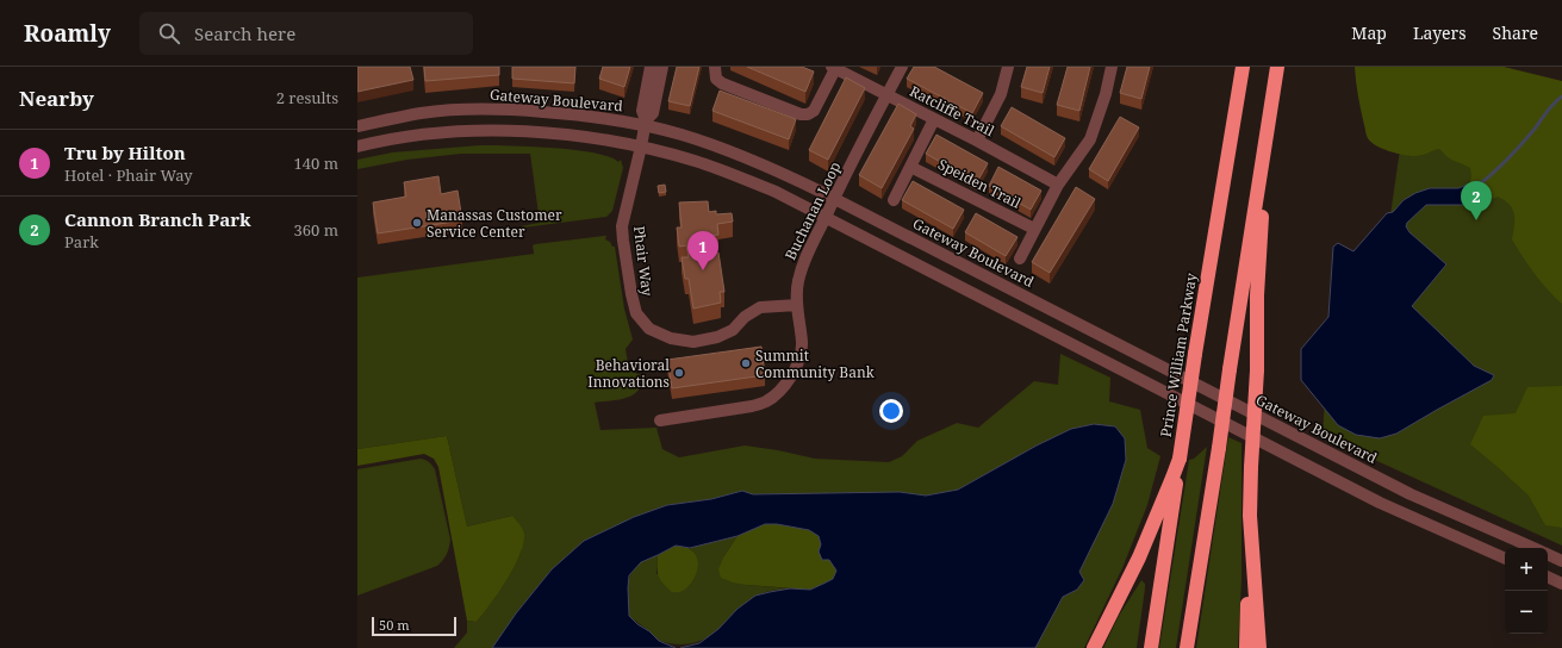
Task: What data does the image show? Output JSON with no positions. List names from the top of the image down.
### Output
{
  "streets": {
    "highway": ["Prince William Parkway"],
    "street": [
      "Gateway Boulevard",
      "Ratcliffe Trail",
      "Speiden Trail",
      "Buchanan Loop",
      "Phair Way"
    ]
  },
  "crossings": [
    ["Gateway Boulevard", "Buchanan Loop"],
    ["Ratcliffe Trail", "Buchanan Loop"],
    ["Buchanan Loop", "Phair Way"]
  ],
  "places": ["Manassas Customer Service Center", "Summit Community Bank", "Behavioral Innovations"],
  "scale_bar": "50 m",
  "page": {
    "header": "Roamly",
    "search": "Search here",
    "nav": ["Map", "Layers", "Share"],
    "heading": ["Nearby", "2 results"],
    "list": [
      {
        "mark": "1",
        "name": "Tru by Hilton",
        "note": "Hotel · Phair Way",
        "value": "140 m"
      },
      {
        "mark": "2",
        "name": "Cannon Branch Park",
        "note": "Park",
        "value": "360 m"
      }
    ],
    "pins": ["2", "1"],
    "map_buttons": ["+", "−"],
    "scale": "50 m"
  }
}
